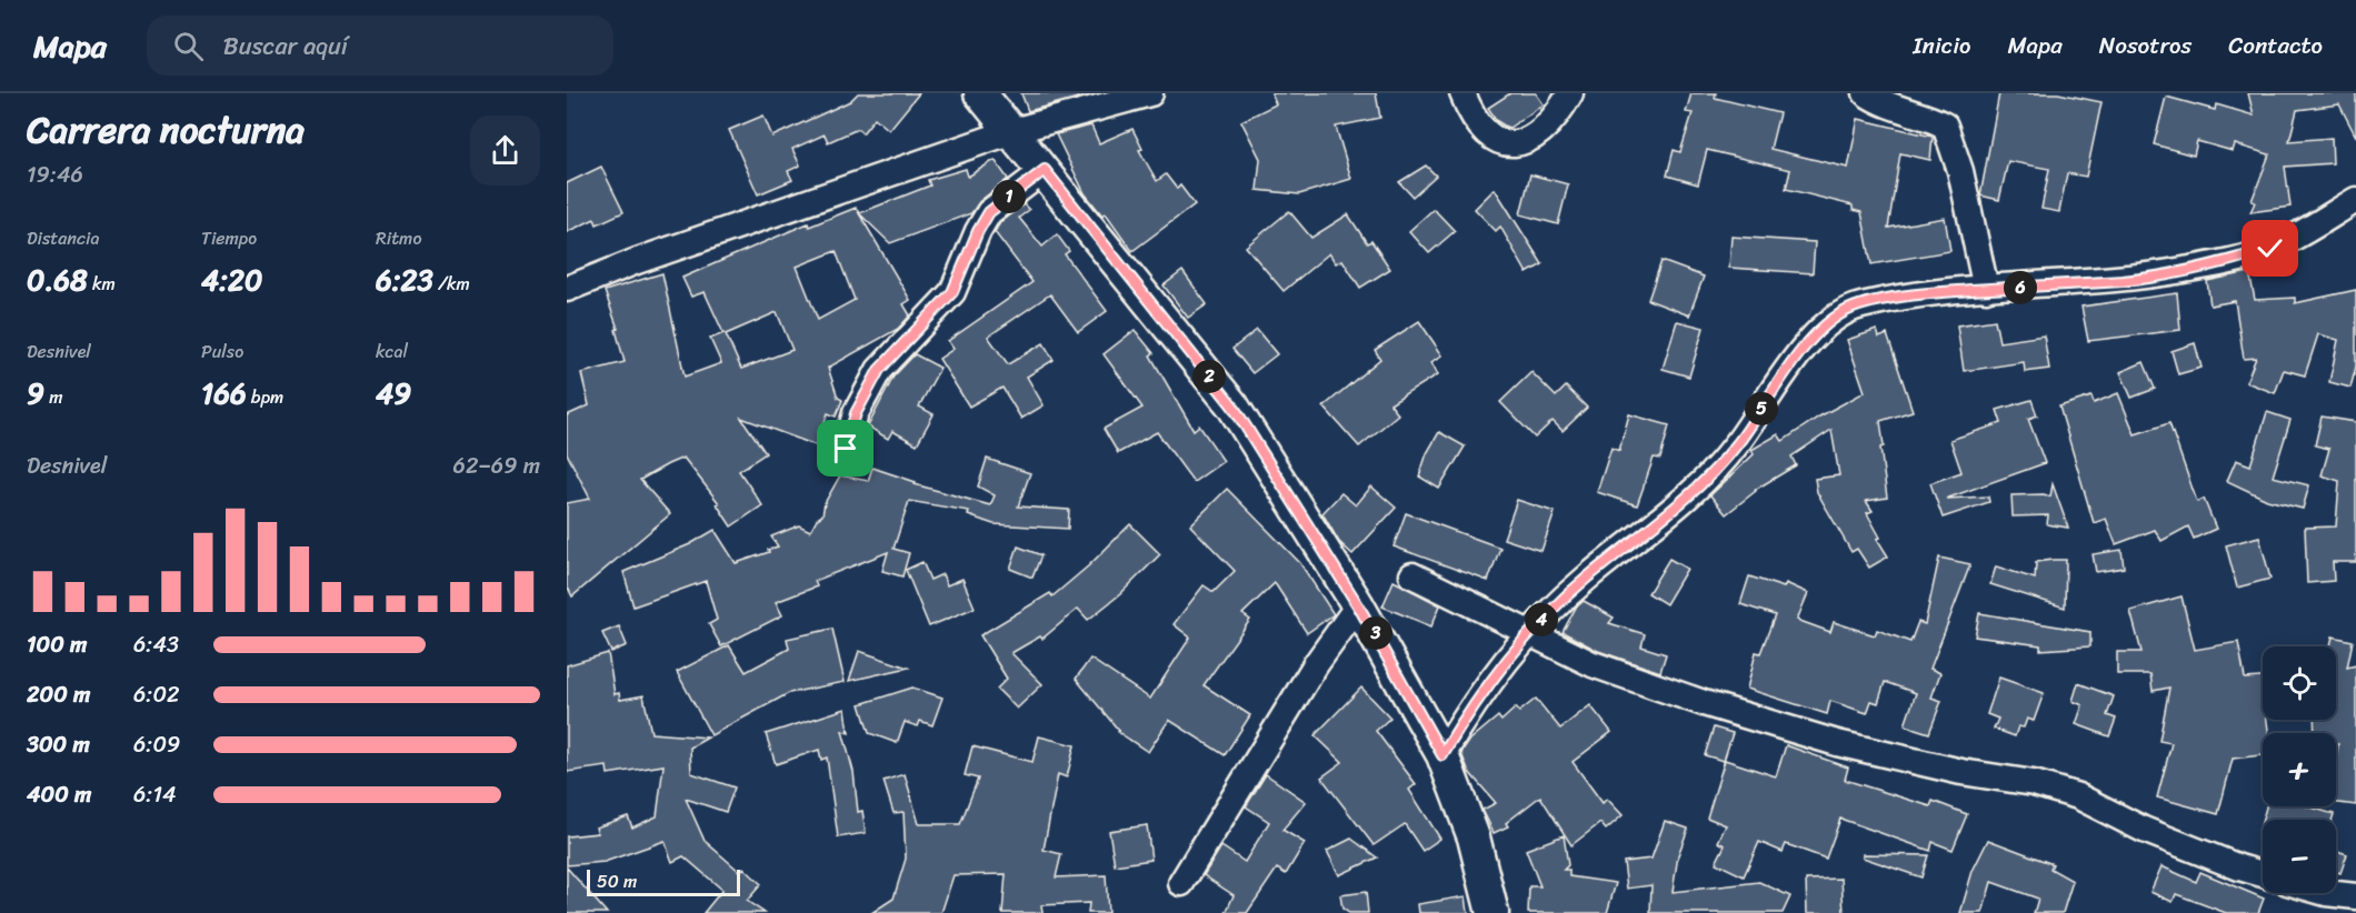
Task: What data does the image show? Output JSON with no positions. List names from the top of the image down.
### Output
{
  "scale_bar": "50 m",
  "page": {
    "header": "Mapa",
    "search": "Buscar aquí",
    "nav": [
      "Inicio",
      "Mapa",
      "Nosotros",
      "Contacto"
    ],
    "heading": ["Carrera nocturna", "19:46"],
    "pins": [
      "1",
      "6",
      "2",
      "5",
      "4",
      "3"
    ],
    "stats": [
      ["Distancia", "0.68 km"],
      ["Tiempo", "4:20"],
      ["Ritmo", "6:23 /km"],
      ["Desnivel", "9 m"],
      ["Pulso", "166 bpm"],
      ["kcal", "49"]
    ],
    "chart": ["Desnivel", "62–69 m"],
    "list": [
      {
        "name": "100 m",
        "note": "6:43"
      },
      {
        "name": "200 m",
        "note": "6:02"
      },
      {
        "name": "300 m",
        "note": "6:09"
      },
      {
        "name": "400 m",
        "note": "6:14"
      }
    ],
    "map_buttons": ["+", "−"],
    "scale": "50 m"
  }
}
